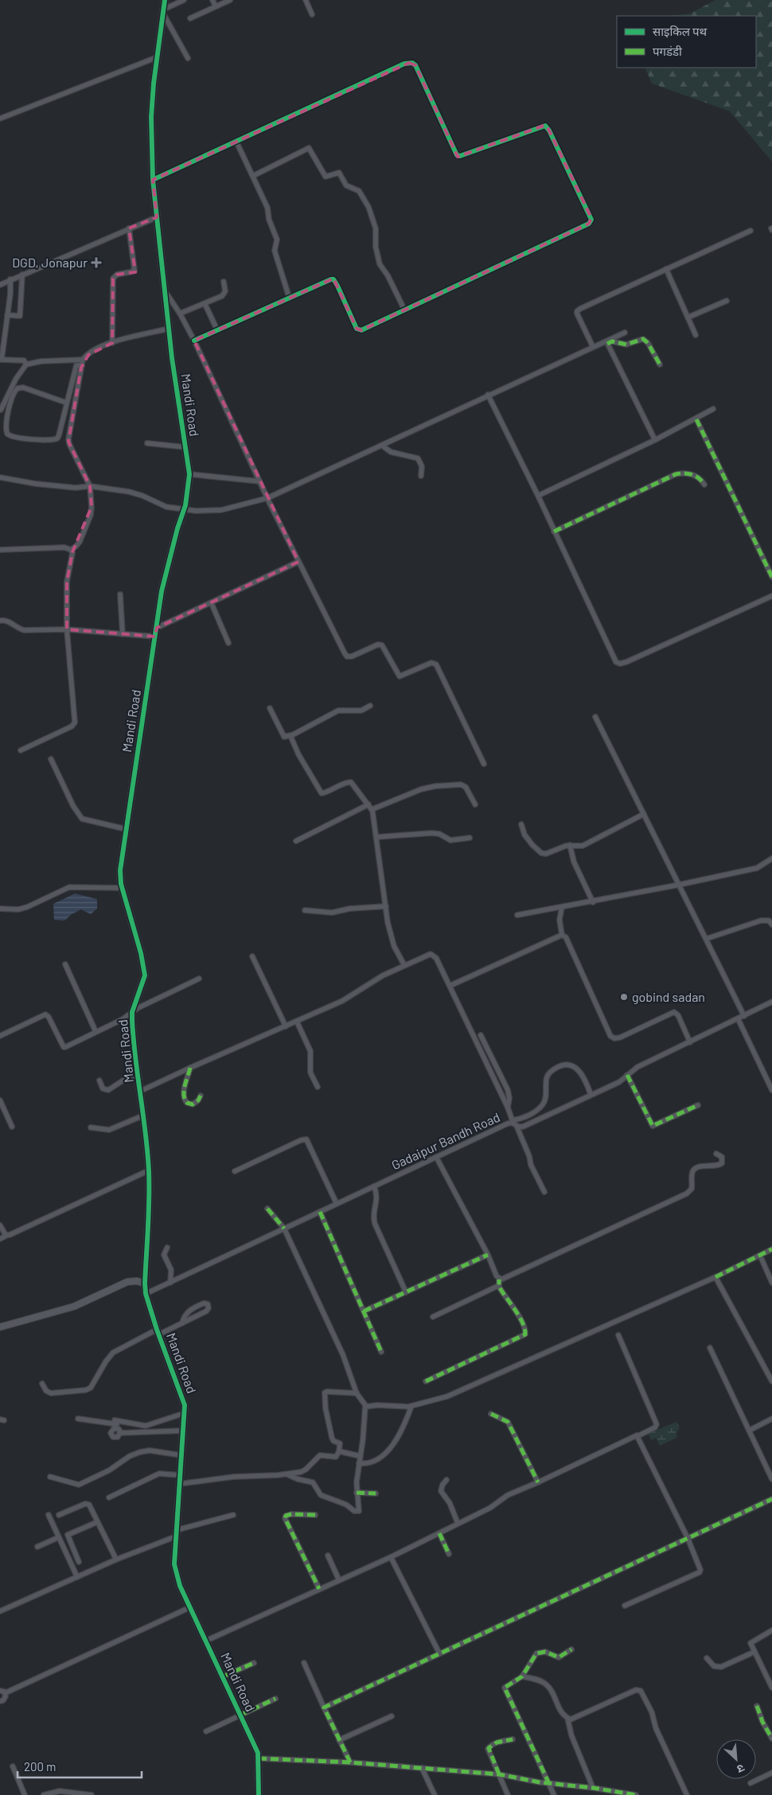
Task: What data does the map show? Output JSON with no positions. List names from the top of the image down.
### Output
{
  "streets": {
    "street": ["Mandi Road", "Gadaipur Bandh Road"]
  },
  "crossings": [
    ["Mandi Road", "Gadaipur Bandh Road"]
  ],
  "places": {
    "health": ["DGD, Jonapur"],
    "other": ["gobind sadan"]
  },
  "legend": ["साइकिल पथ", "पगडंडी"],
  "scale_bar": "200 m",
  "north": "bottom right"
}
